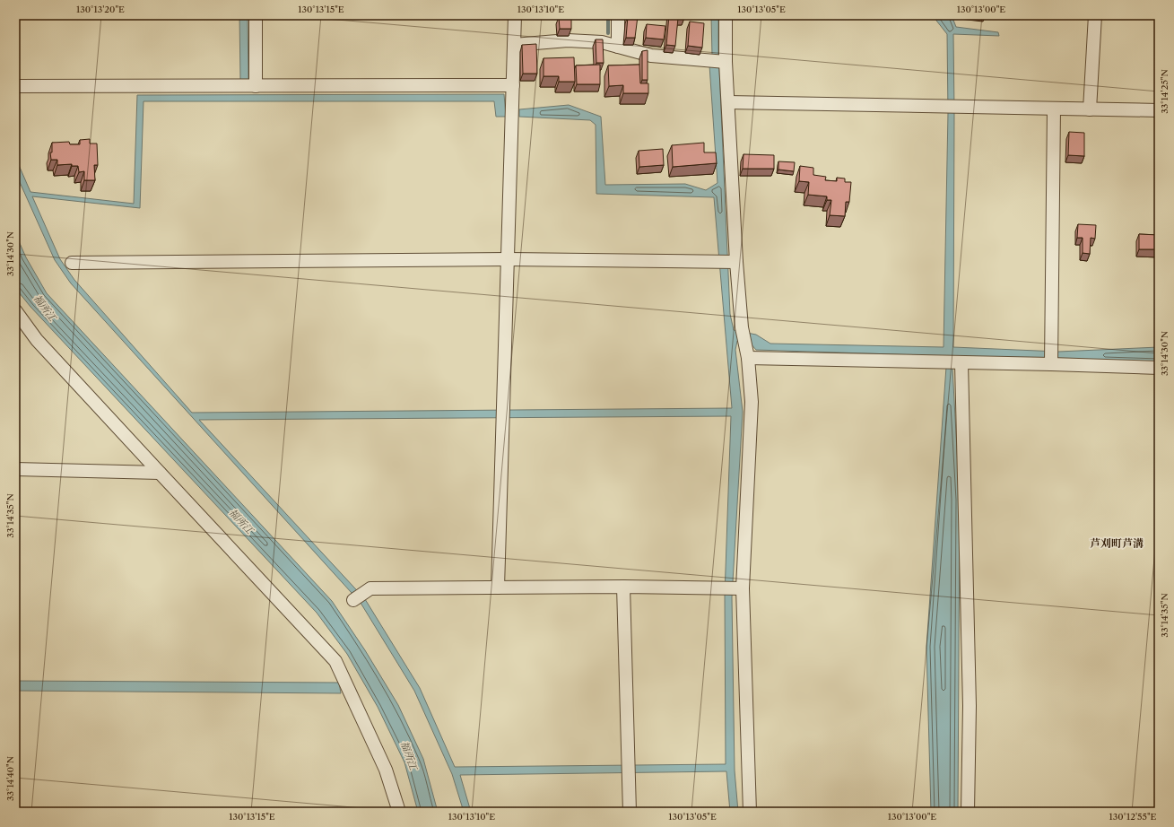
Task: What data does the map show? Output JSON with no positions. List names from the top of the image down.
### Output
{
  "districts": ["芦刈町芦溝"],
  "water": ["福所江"],
  "coordinates": [
    "130°13'20\"E",
    "130°13'15\"E",
    "130°13'10\"E",
    "130°13'05\"E",
    "130°13'00\"E",
    "33°14'25\"N",
    "33°14'30\"N",
    "33°14'35\"N",
    "33°14'40\"N",
    "130°12'55\"E"
  ]
}
